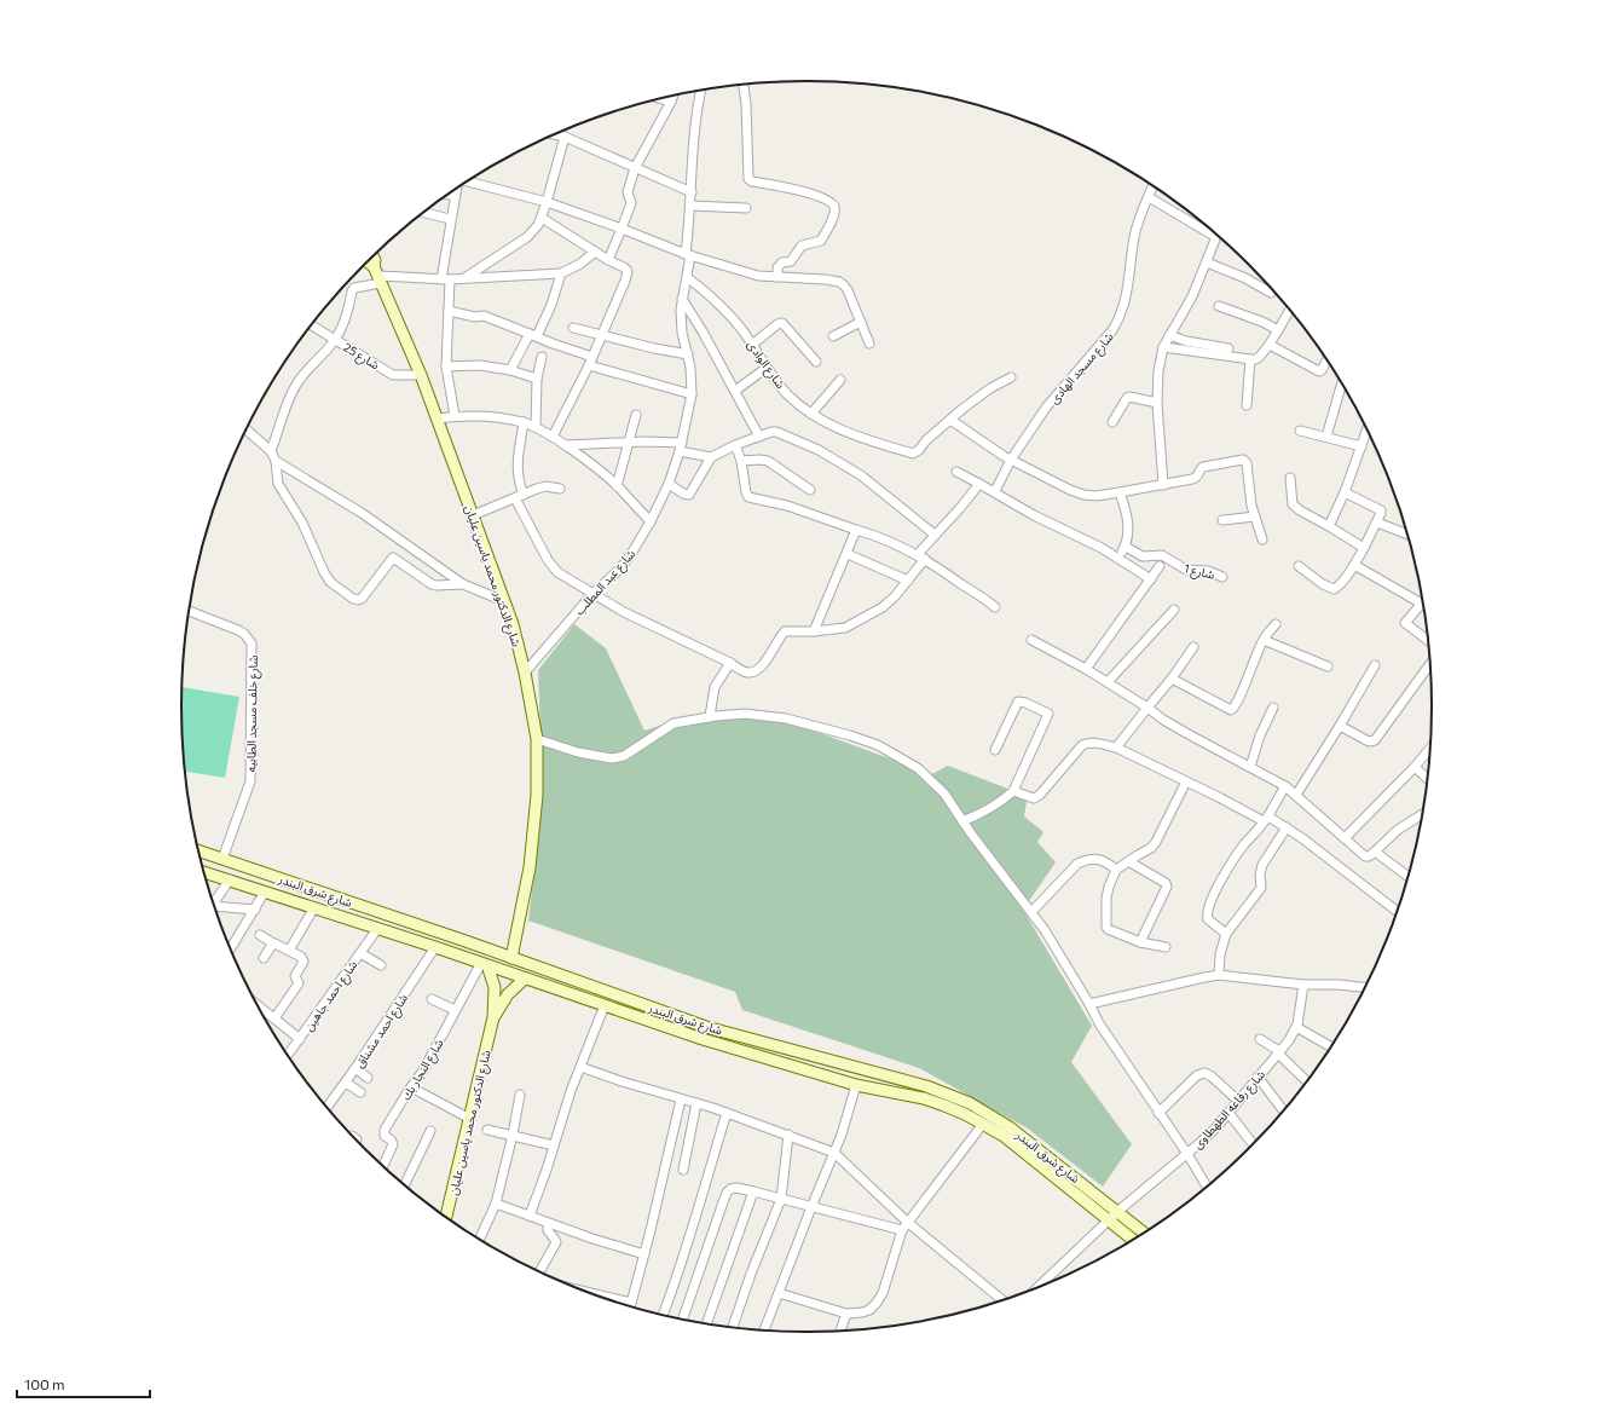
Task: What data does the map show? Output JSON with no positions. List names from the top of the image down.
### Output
{
  "streets": {
    "main road": ["شارع الدكتور محمد ياسين عليان", "شارع شرق البندر"],
    "street": [
      "شارع 25",
      "شارع الوادى",
      "شارع مسجد الهادى",
      "شارع 1",
      "شارع عبد المطلب",
      "شارع خلف مسجد الطابيه",
      "شارع احمد جاهين",
      "شارع احمد مشناق",
      "شارع النجار بك",
      "شارع رفاعه الطهطاوى"
    ]
  },
  "crossings": [
    ["شارع 25", "شارع الدكتور محمد ياسين عليان"],
    ["شارع الوادى", "شارع عبد المطلب"],
    ["شارع الدكتور محمد ياسين عليان", "شارع عبد المطلب"],
    ["شارع الدكتور محمد ياسين عليان", "شارع شرق البندر"],
    ["شارع الدكتور محمد ياسين عليان", "شارع النجار بك"],
    ["شارع خلف مسجد الطابيه", "شارع شرق البندر"],
    ["شارع شرق البندر", "شارع احمد جاهين"],
    ["شارع شرق البندر", "شارع احمد مشناق"],
    ["شارع شرق البندر", "شارع النجار بك"],
    ["شارع شرق البندر", "شارع رفاعه الطهطاوى"]
  ],
  "scale_bar": "100 m"
}
